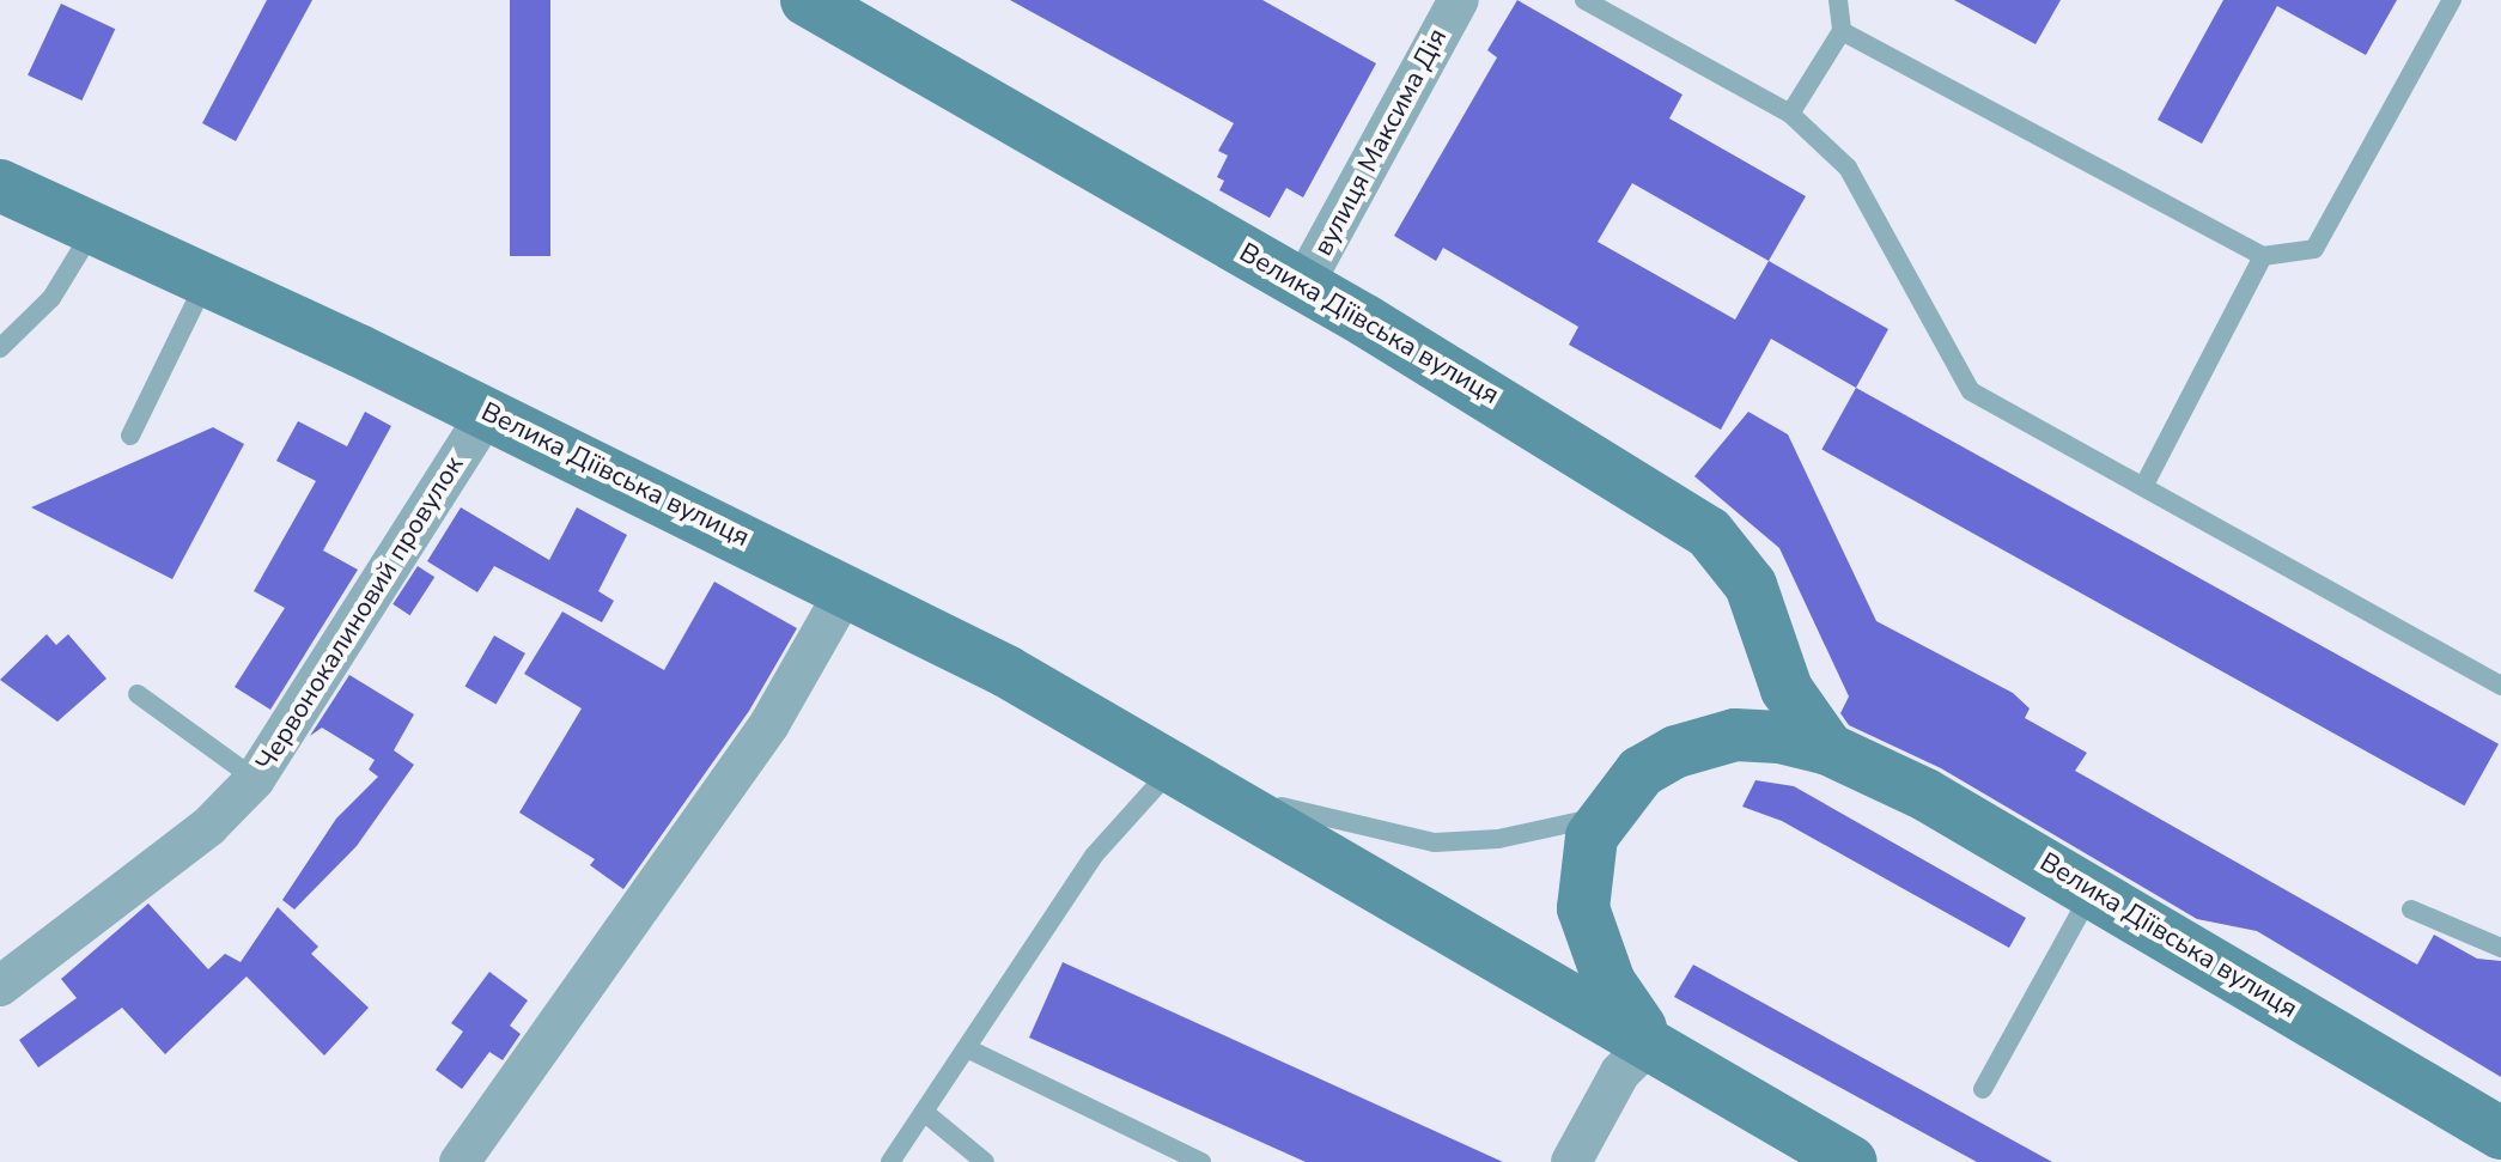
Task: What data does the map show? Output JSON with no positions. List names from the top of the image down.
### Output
{
  "streets": {
    "main road": ["Велика Діївська вулиця"],
    "street": ["вулиця Максима Дія", "Червонокалиновий провулок"]
  },
  "crossings": [
    ["вулиця Максима Дія", "Велика Діївська вулиця"],
    ["Велика Діївська вулиця", "Червонокалиновий провулок"]
  ]
}
